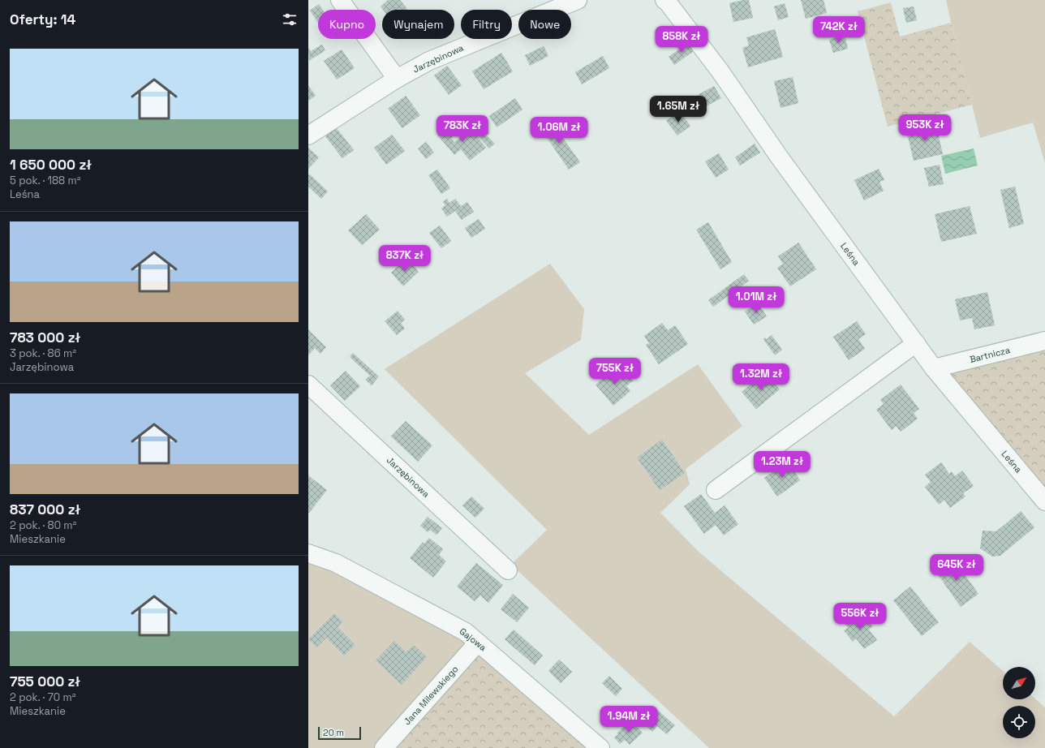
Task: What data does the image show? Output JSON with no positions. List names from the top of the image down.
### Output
{
  "streets": {
    "street": [
      "Jarzębinowa",
      "Leśna",
      "Bartnicza",
      "Gajowa",
      "Jana Milewskiego"
    ]
  },
  "crossings": [
    ["Leśna", "Bartnicza"],
    ["Gajowa", "Jana Milewskiego"]
  ],
  "scale_bar": "20 m",
  "north": "top right",
  "page": {
    "heading": "Oferty: 14",
    "chip": [
      "Kupno",
      "Wynajem",
      "Filtry",
      "Nowe"
    ],
    "price": [
      "742K zł",
      "858K zł",
      "1.65M zł",
      "953K zł",
      "783K zł",
      "1.06M zł",
      "837K zł",
      "1.01M zł",
      "755K zł",
      "1.32M zł",
      "1.23M zł",
      "645K zł",
      "556K zł",
      "1.94M zł"
    ],
    "list": [
      {
        "name": "1 650 000 zł",
        "note": "5 pok. · 188 m² · Leśna"
      },
      {
        "name": "783 000 zł",
        "note": "3 pok. · 86 m² · Jarzębinowa"
      },
      {
        "name": "837 000 zł",
        "note": "2 pok. · 80 m² · Mieszkanie"
      },
      {
        "name": "755 000 zł",
        "note": "2 pok. · 70 m² · Mieszkanie"
      }
    ],
    "scale": "20 m"
  }
}
